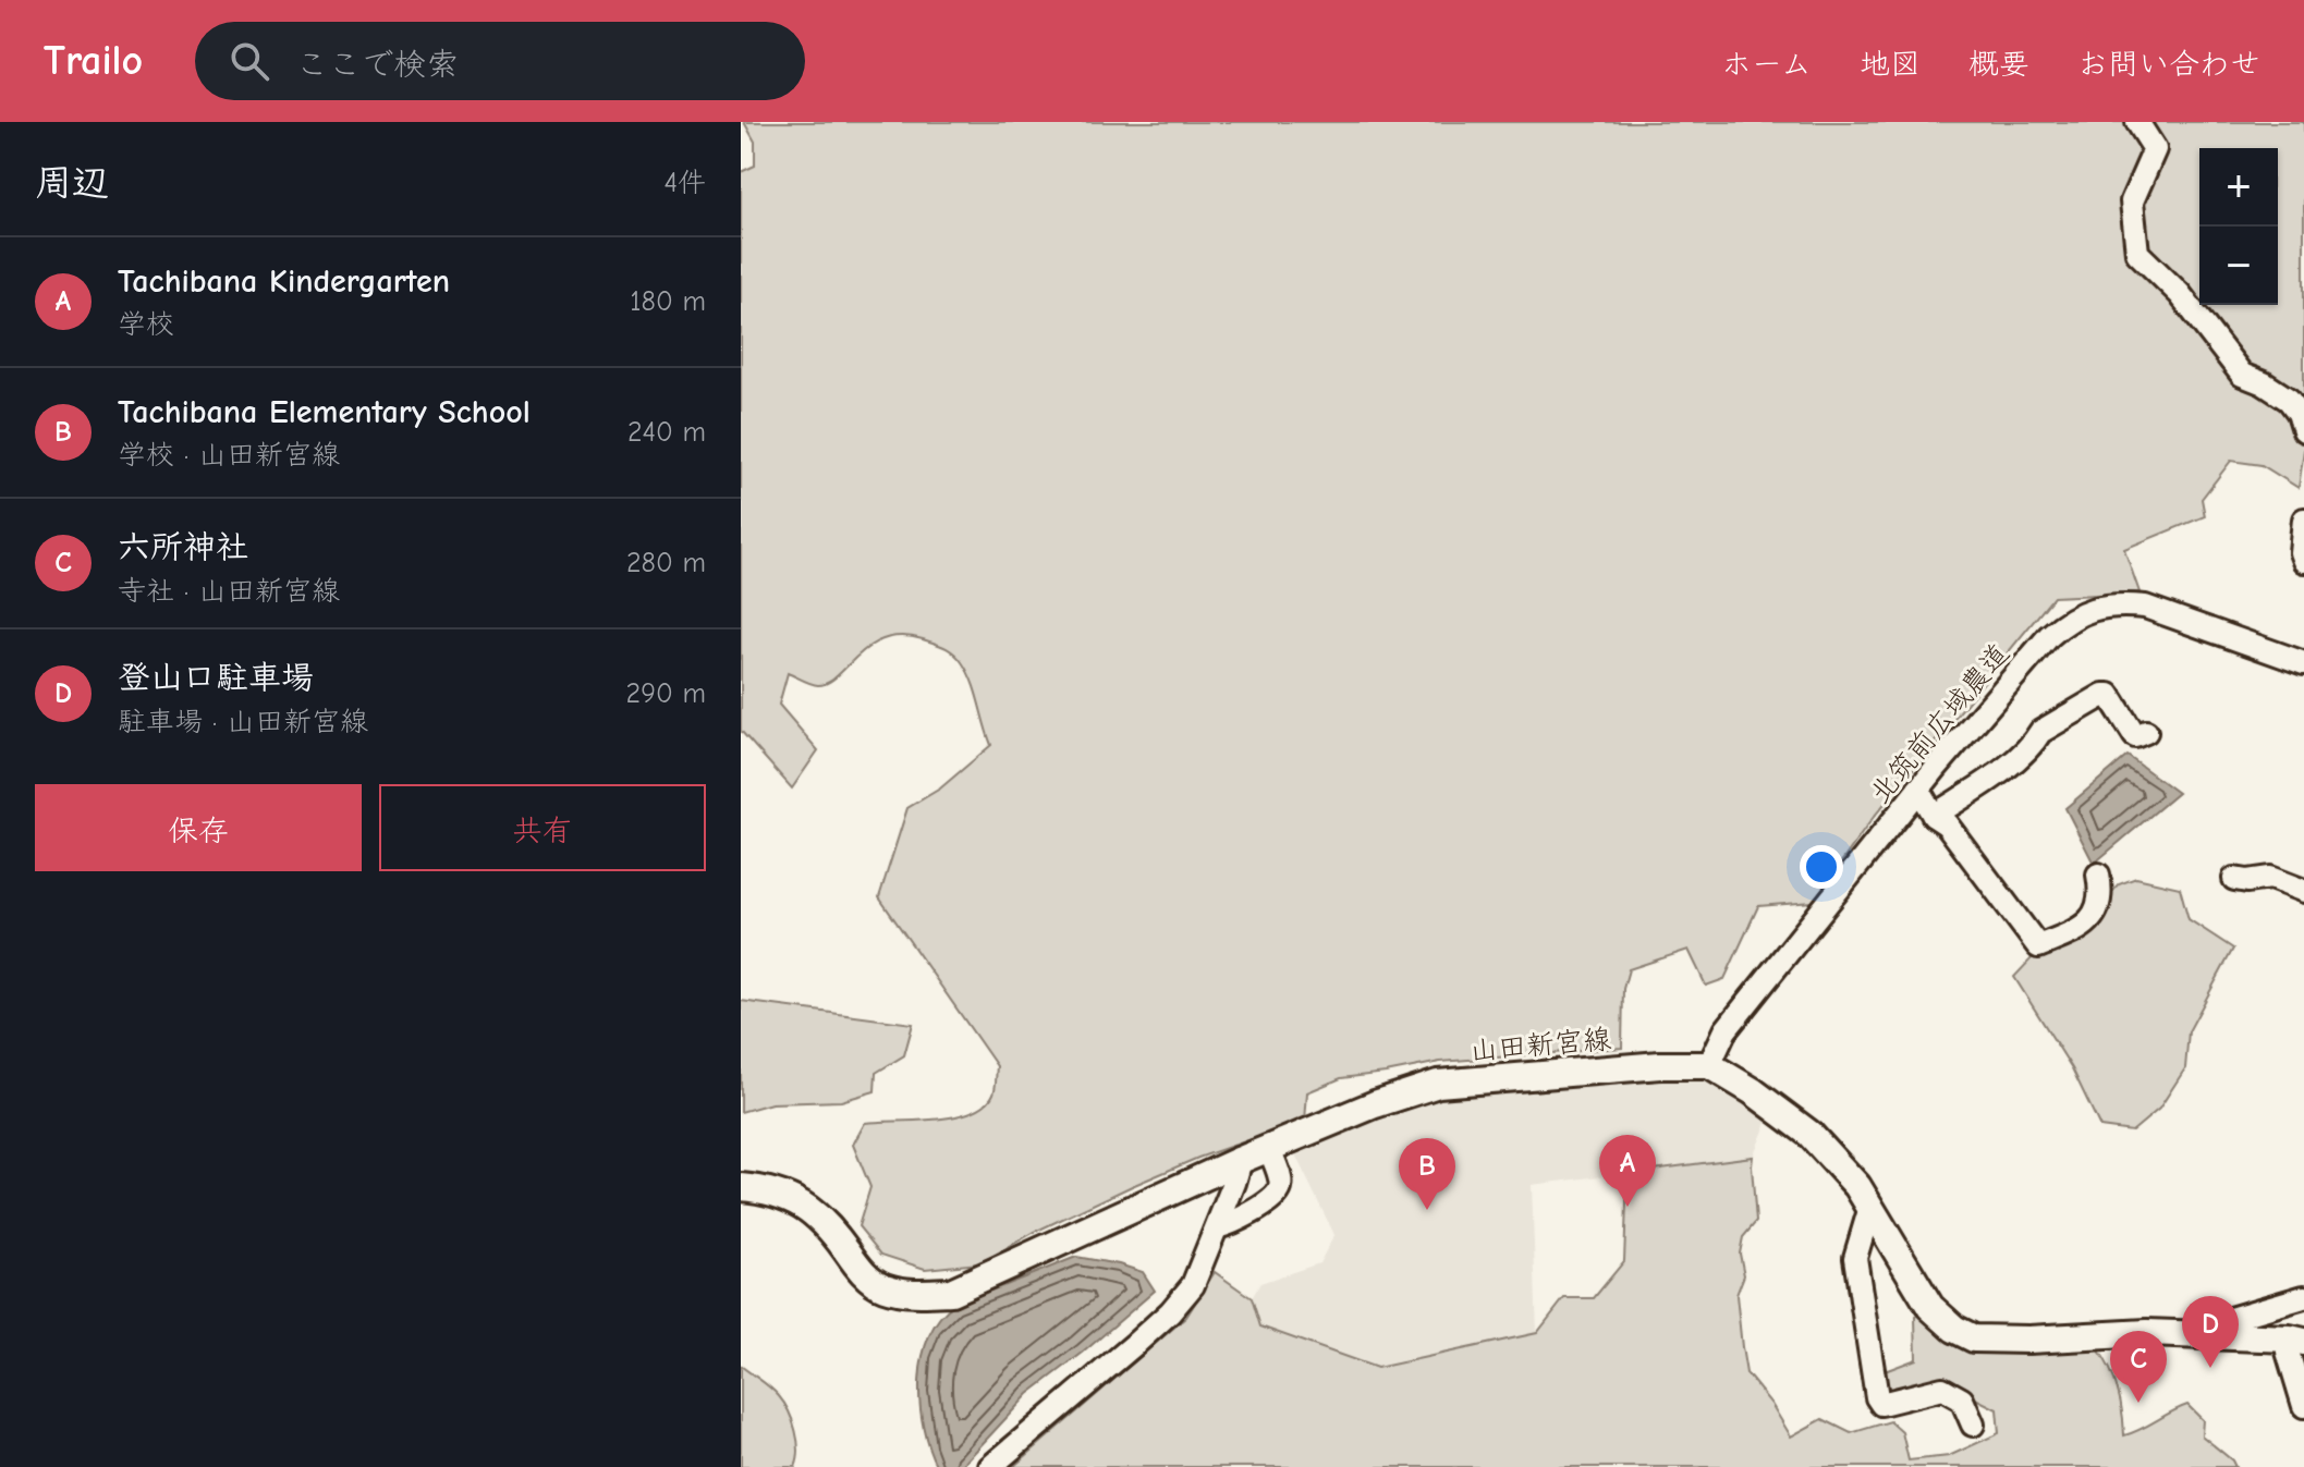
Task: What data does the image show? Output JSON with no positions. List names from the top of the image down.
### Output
{
  "streets": {
    "main road": ["山田新宮線"],
    "street": ["北筑前広域農道"]
  },
  "crossings": [
    ["北筑前広域農道", "山田新宮線"]
  ],
  "page": {
    "header": "Trailo",
    "search": "ここで検索",
    "nav": [
      "ホーム",
      "地図",
      "概要",
      "お問い合わせ"
    ],
    "heading": ["周辺", "4件"],
    "map_buttons": ["+", "−"],
    "list": [
      {
        "mark": "A",
        "name": "Tachibana Kindergarten",
        "note": "学校",
        "value": "180 m"
      },
      {
        "mark": "B",
        "name": "Tachibana Elementary School",
        "note": "学校 · 山田新宮線",
        "value": "240 m"
      },
      {
        "mark": "C",
        "name": "六所神社",
        "note": "寺社 · 山田新宮線",
        "value": "280 m"
      },
      {
        "mark": "D",
        "name": "登山口駐車場",
        "note": "駐車場 · 山田新宮線",
        "value": "290 m"
      }
    ],
    "buttons": ["保存", "共有"],
    "pins": [
      "A",
      "B",
      "D",
      "C"
    ]
  }
}
